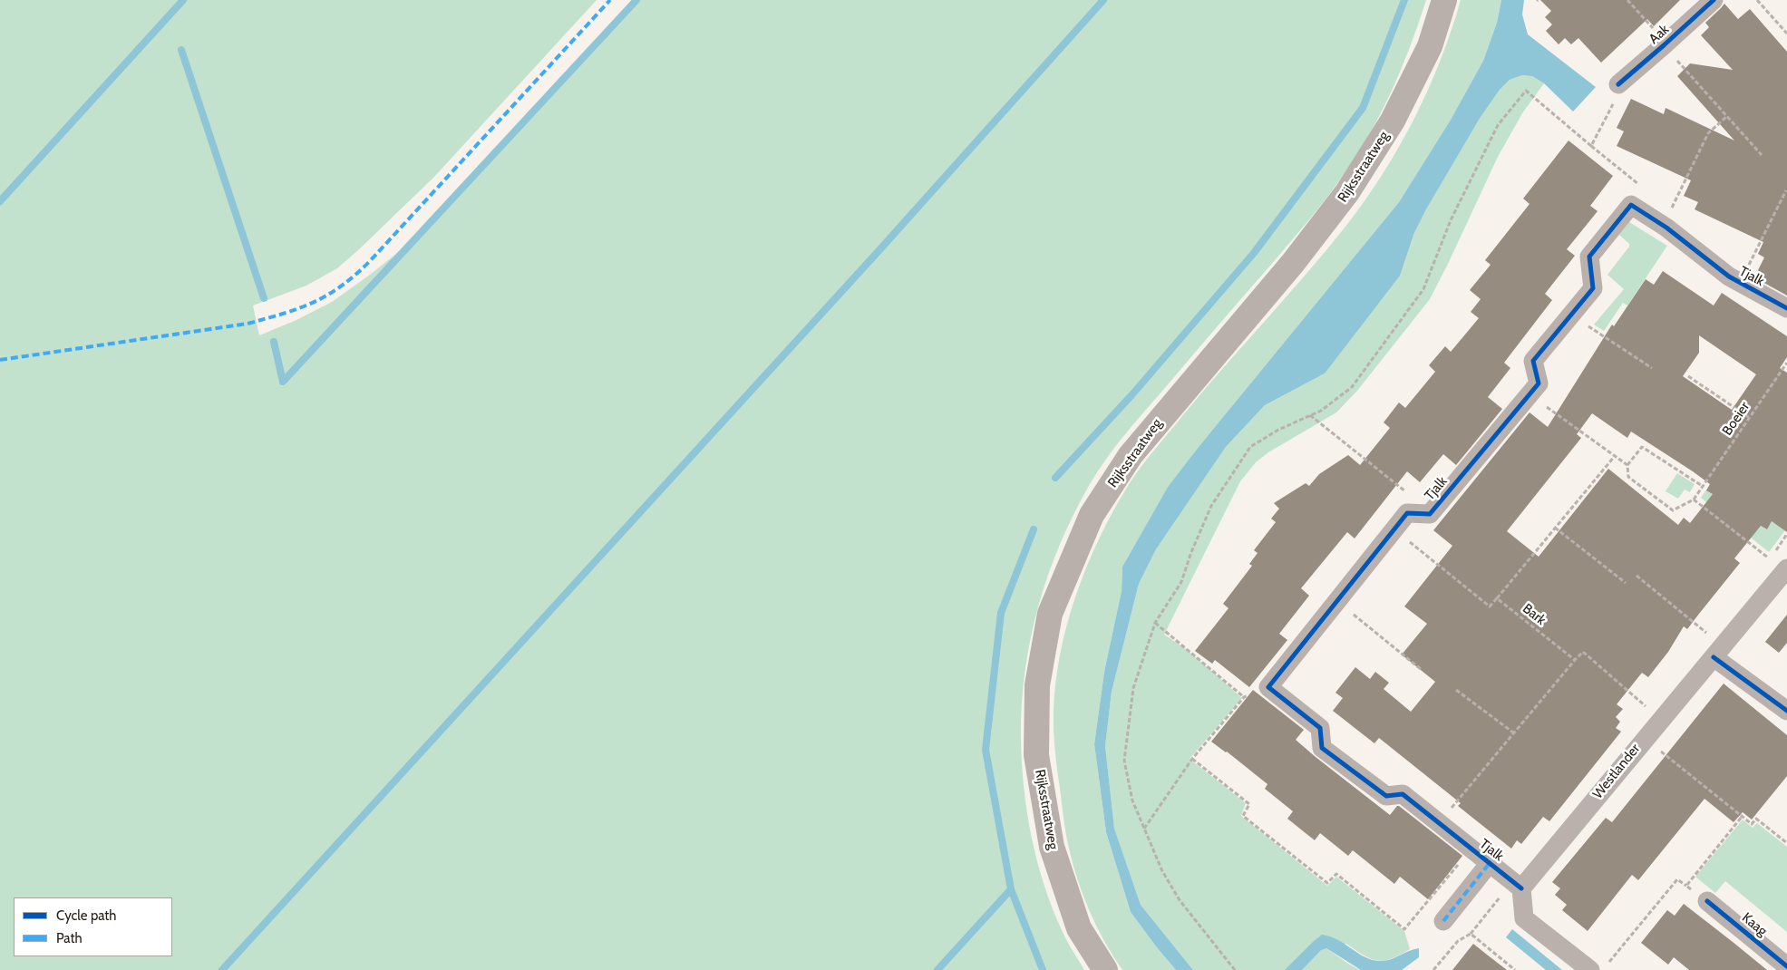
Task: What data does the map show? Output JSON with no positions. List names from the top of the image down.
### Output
{
  "streets": {
    "main road": ["Rijksstraatweg"],
    "street": [
      "Aak",
      "Tjalk",
      "Westlander",
      "Kaag"
    ],
    "path": ["Boeier", "Bark"]
  },
  "crossings": [
    ["Tjalk", "Boeier"],
    ["Tjalk", "Westlander"]
  ],
  "legend": ["Cycle path", "Path"]
}
